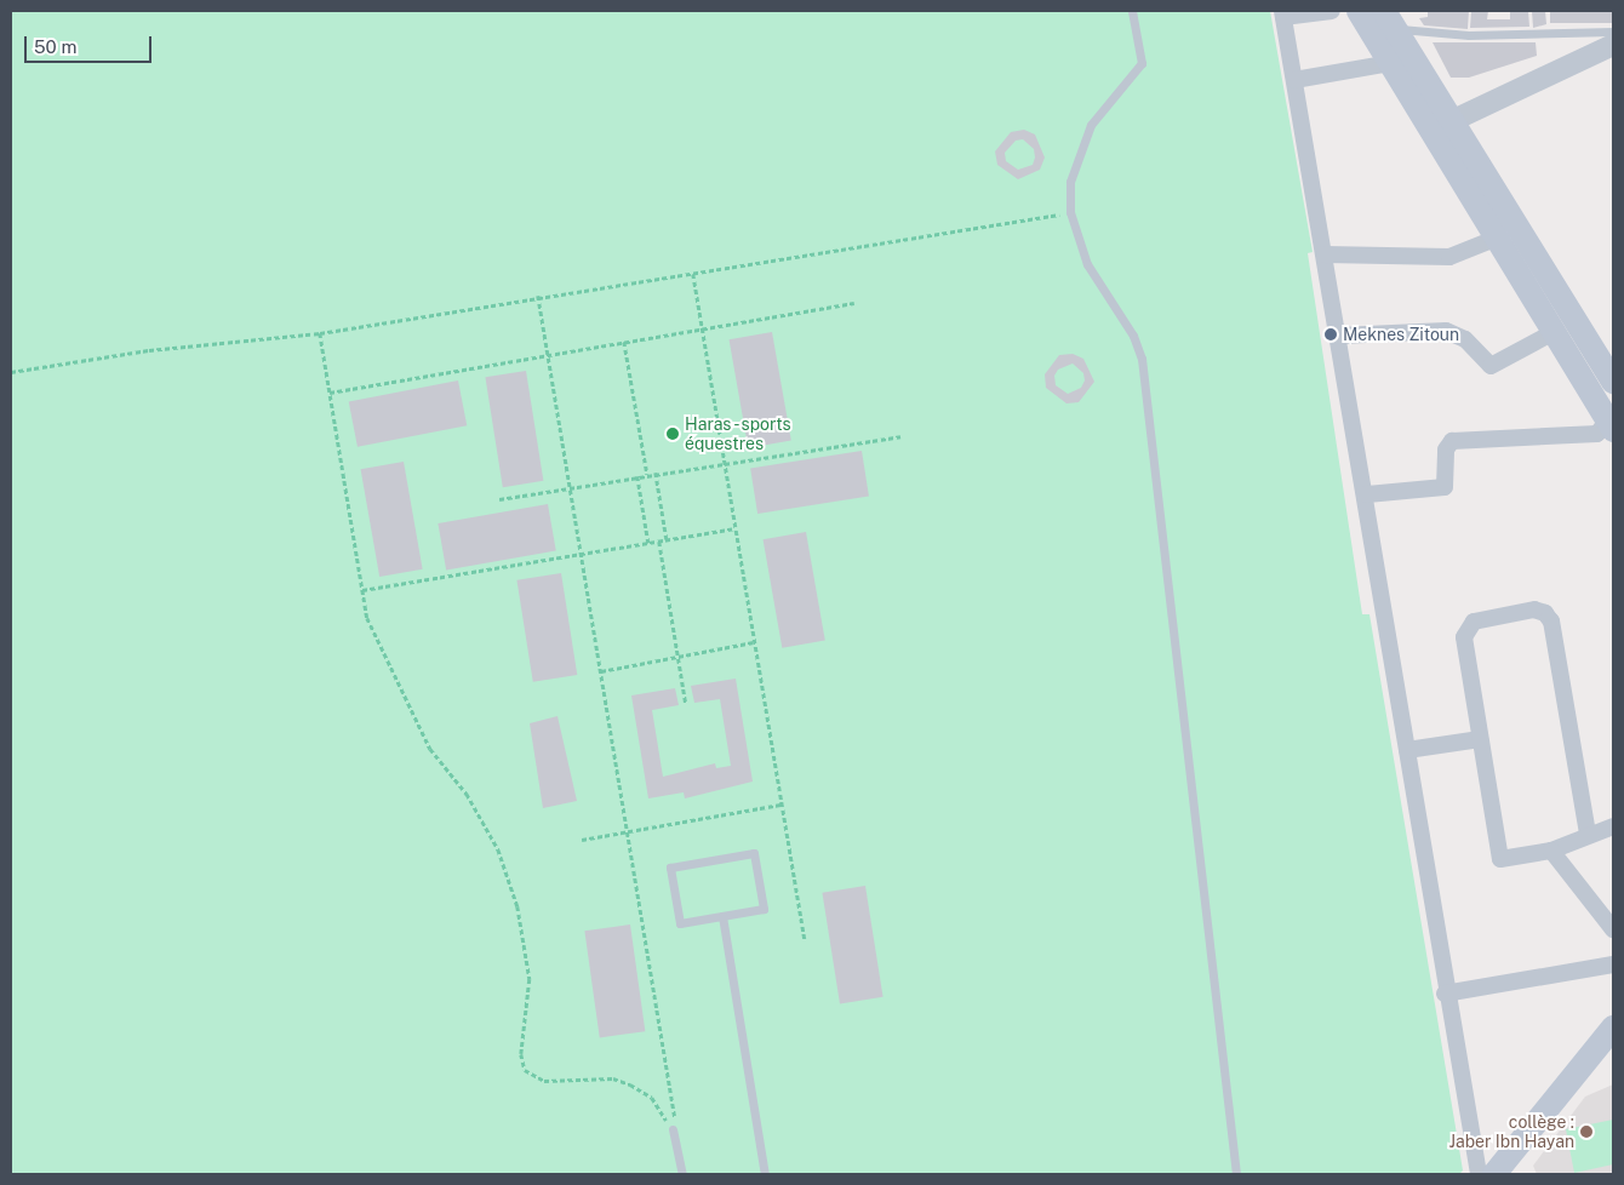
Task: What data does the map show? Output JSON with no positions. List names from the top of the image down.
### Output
{
  "places": ["Meknes Zitoun", "Haras - sports équestres", "collège : Jaber Ibn Hayan"],
  "scale_bar": "50 m"
}
